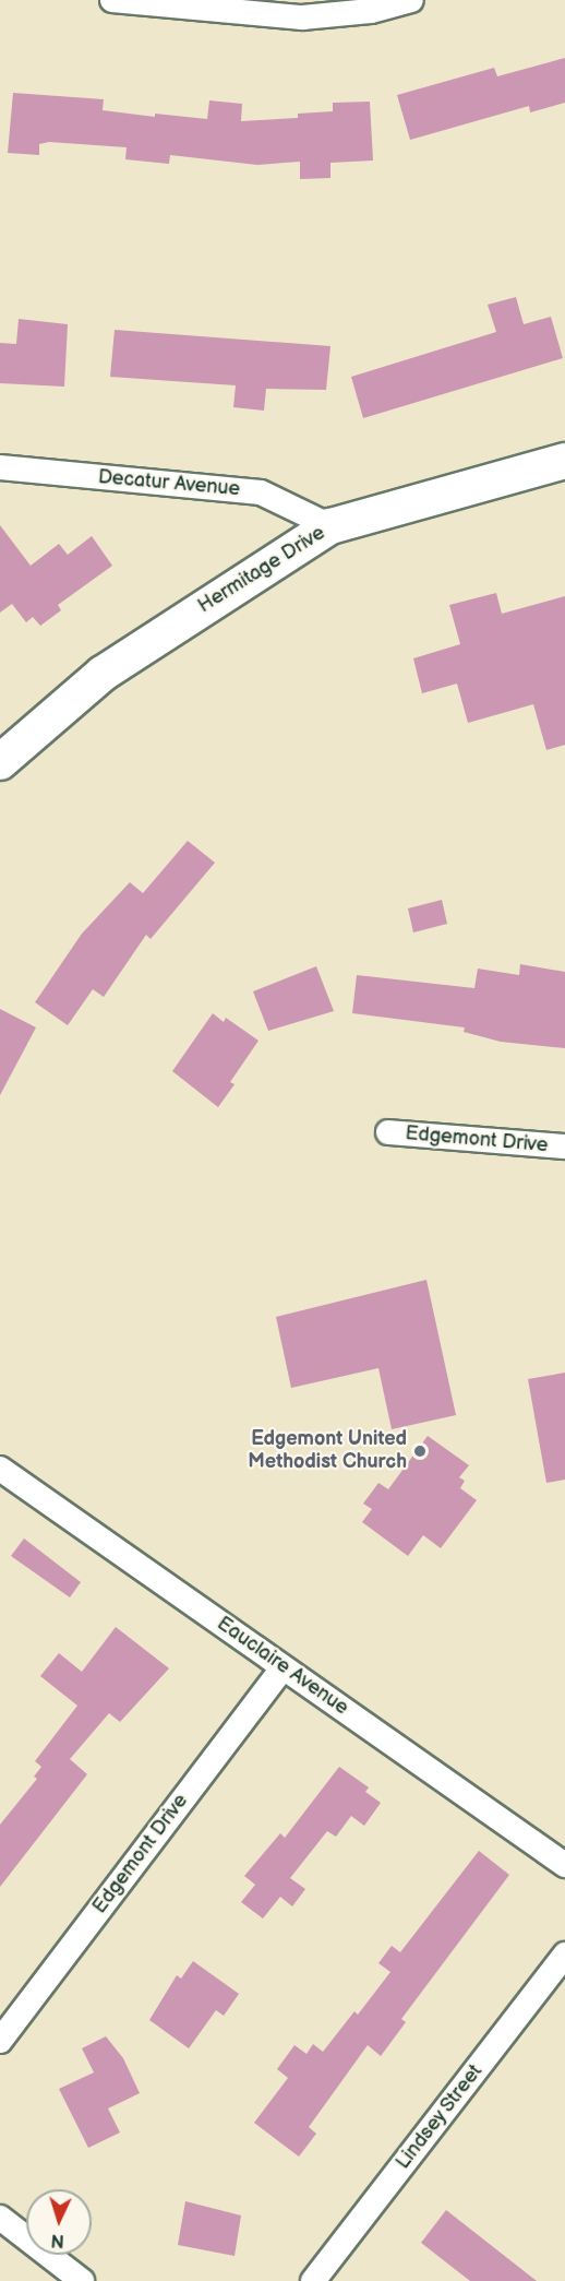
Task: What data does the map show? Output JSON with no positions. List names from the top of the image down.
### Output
{
  "streets": {
    "street": [
      "Decatur Avenue",
      "Hermitage Drive",
      "Edgemont Drive",
      "Eauclaire Avenue",
      "Lindsey Street"
    ]
  },
  "crossings": [
    ["Decatur Avenue", "Hermitage Drive"],
    ["Edgemont Drive", "Eauclaire Avenue"]
  ],
  "places": ["Edgemont United Methodist Church"],
  "north": "bottom"
}
